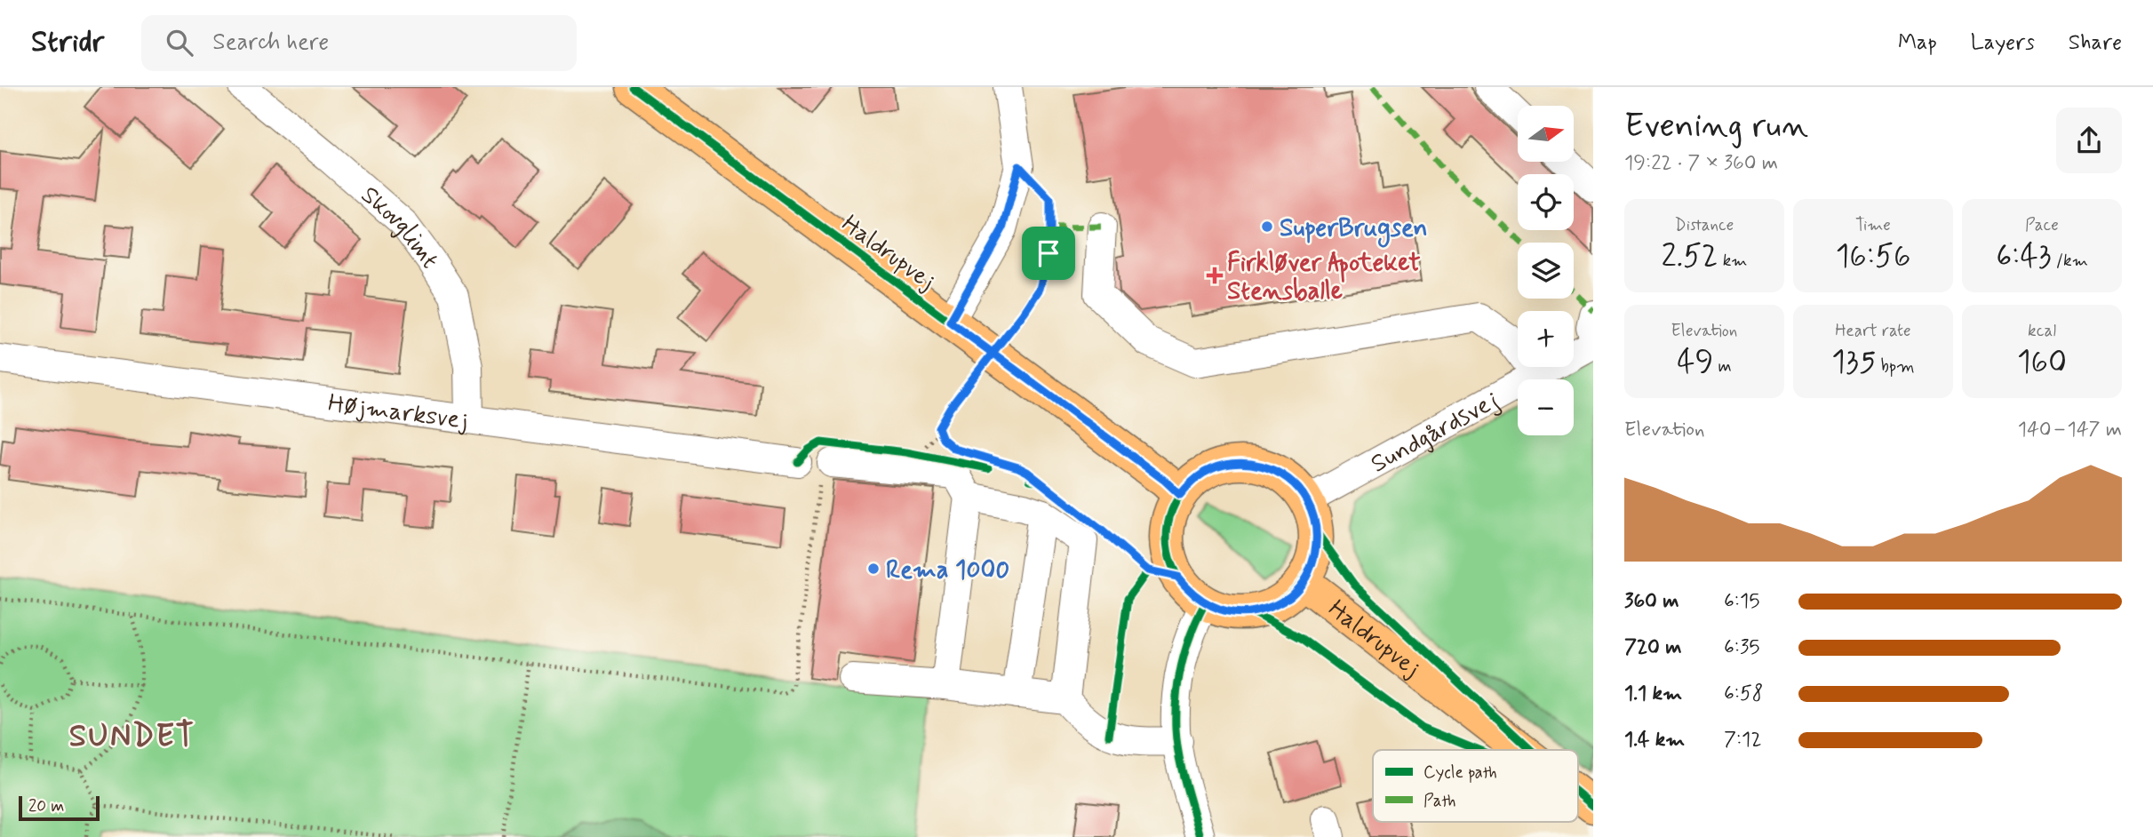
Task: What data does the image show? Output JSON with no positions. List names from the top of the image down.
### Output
{
  "streets": {
    "main road": ["Haldrupvej"],
    "street": ["Skovglimt", "Højmarksvej", "Sundgårdsvej"]
  },
  "crossings": [
    ["Skovglimt", "Højmarksvej"],
    ["Haldrupvej", "Sundgårdsvej"]
  ],
  "districts": ["SUNDET"],
  "places": {
    "other": ["SuperBrugsen", "Rema 1000"],
    "health": ["Firkløver Apoteket Stensballe"]
  },
  "legend": ["Cycle path", "Path"],
  "scale_bar": "20 m",
  "north": "right",
  "page": {
    "header": "Stridr",
    "search": "Search here",
    "nav": ["Map", "Layers", "Share"],
    "heading": ["Evening run", "19:22 · 7 × 360 m"],
    "map_buttons": ["+", "−"],
    "stats": [
      ["Distance", "2.52 km"],
      ["Time", "16:56"],
      ["Pace", "6:43 /km"],
      ["Elevation", "49 m"],
      ["Heart rate", "135 bpm"],
      ["kcal", "160"]
    ],
    "chart": ["Elevation", "140–147 m"],
    "list": [
      {
        "name": "360 m",
        "note": "6:15"
      },
      {
        "name": "720 m",
        "note": "6:35"
      },
      {
        "name": "1.1 km",
        "note": "6:58"
      },
      {
        "name": "1.4 km",
        "note": "7:12"
      }
    ],
    "scale": "20 m"
  }
}
